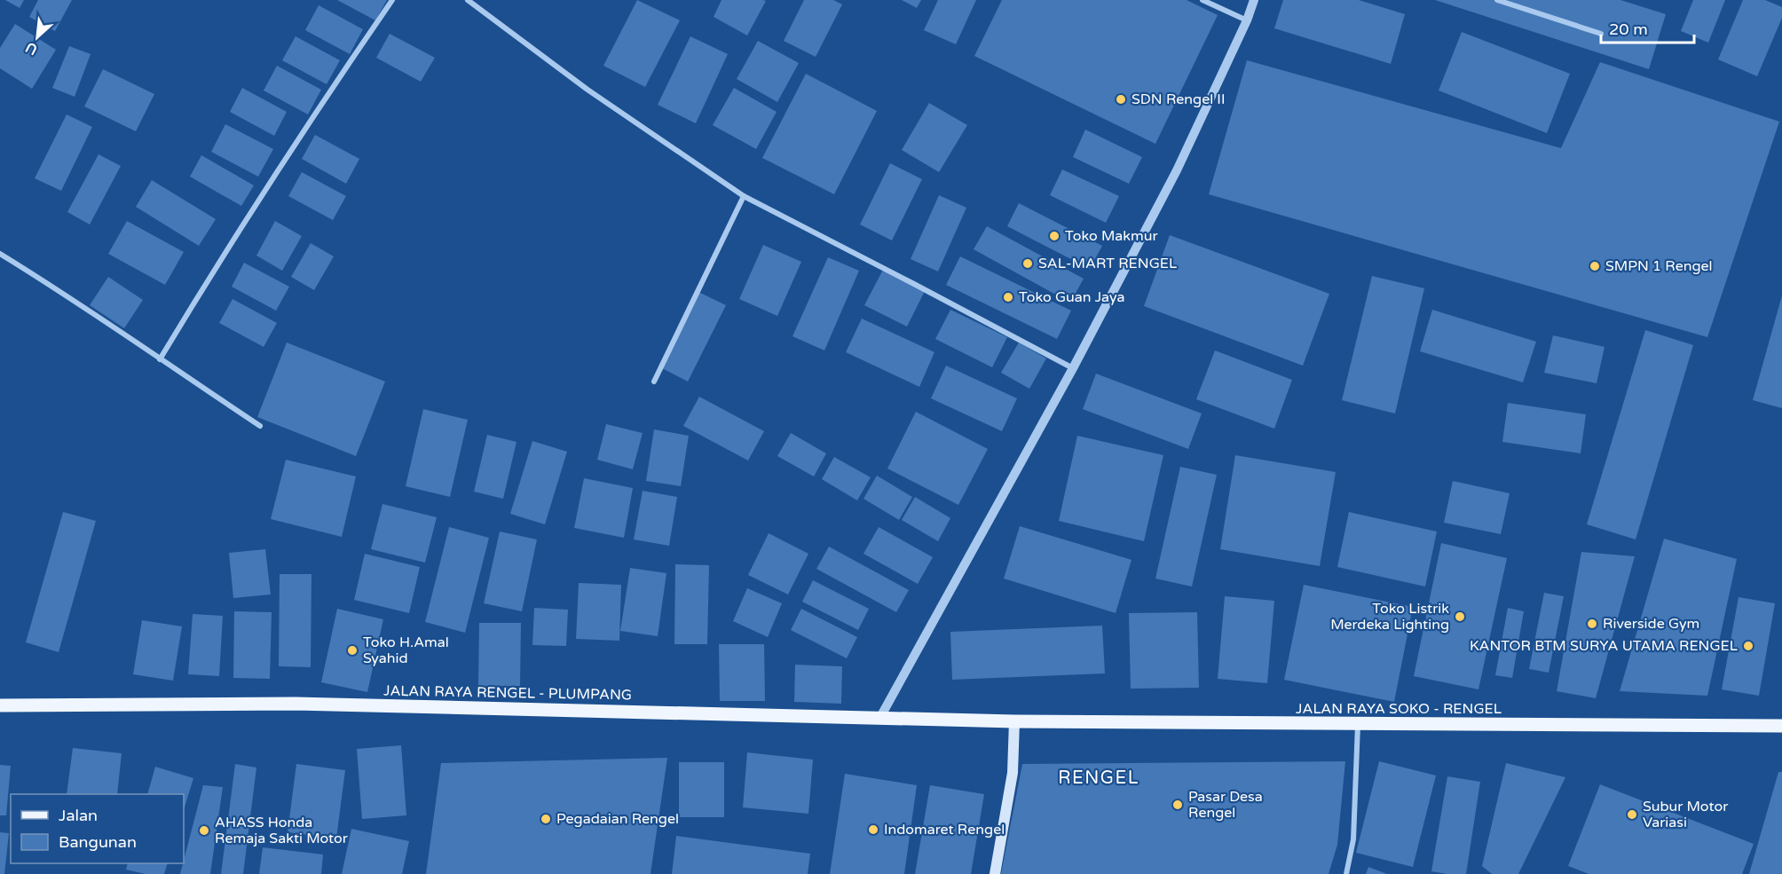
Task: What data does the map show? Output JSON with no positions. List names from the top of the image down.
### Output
{
  "streets": {
    "main road": ["JALAN RAYA RENGEL - PLUMPANG", "JALAN RAYA SOKO - RENGEL"]
  },
  "crossings": [
    ["JALAN RAYA RENGEL - PLUMPANG", "JALAN RAYA SOKO - RENGEL"]
  ],
  "districts": ["RENGEL"],
  "places": [
    "SDN Rengel II",
    "Toko Makmur",
    "SAL-MART RENGEL",
    "SMPN 1 Rengel",
    "Toko Guan Jaya",
    "Toko Listrik Merdeka Lighting",
    "Riverside Gym",
    "KANTOR BTM SURYA UTAMA RENGEL",
    "Toko H.Amal Syahid",
    "Pasar Desa Rengel",
    "Subur Motor Variasi",
    "Pegadaian Rengel",
    "Indomaret Rengel",
    "AHASS Honda Remaja Sakti Motor"
  ],
  "legend": ["Jalan", "Bangunan"],
  "scale_bar": "20 m",
  "north": "bottom left"
}
